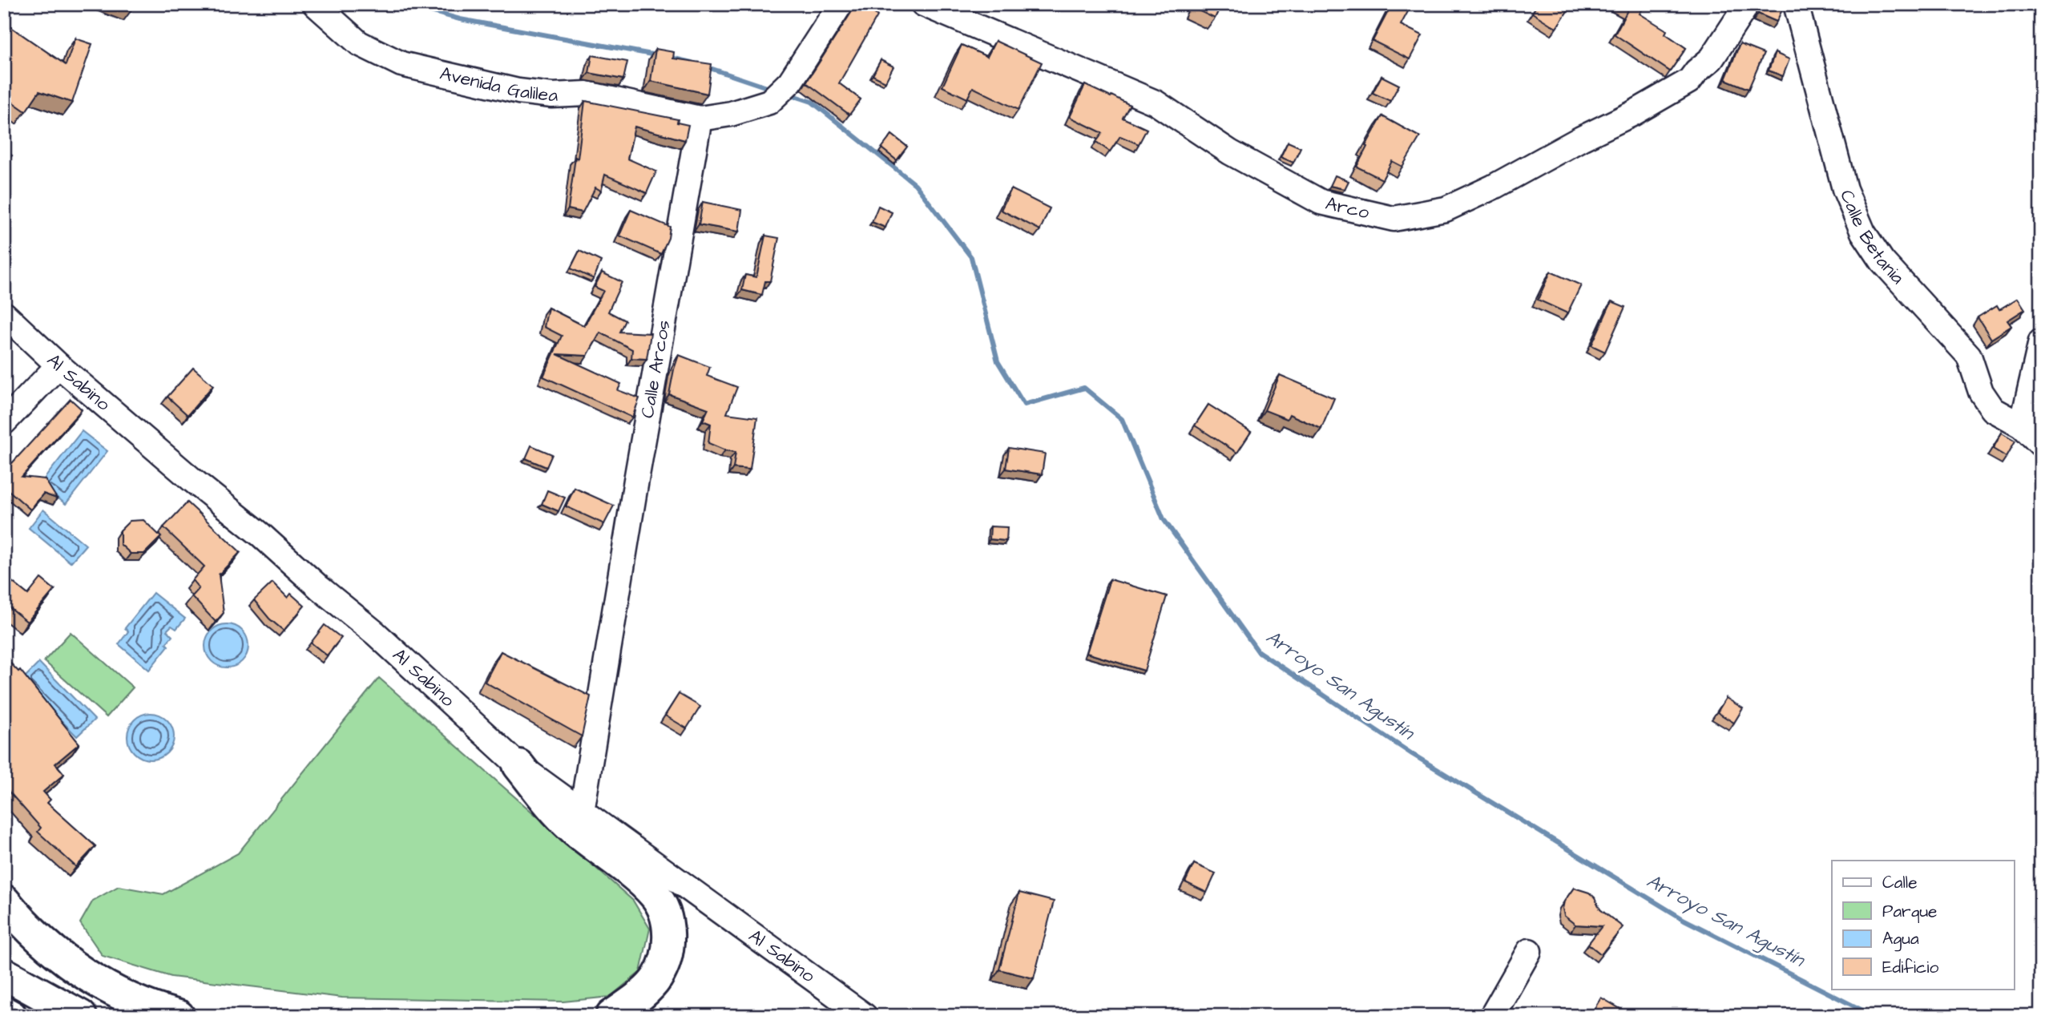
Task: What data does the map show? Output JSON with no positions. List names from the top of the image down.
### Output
{
  "streets": {
    "street": [
      "Avenida Galilea",
      "Arco",
      "Calle Betania",
      "Calle Arcos",
      "Al Sabino"
    ]
  },
  "crossings": [
    ["Avenida Galilea", "Calle Arcos"],
    ["Calle Arcos", "Al Sabino"]
  ],
  "water": ["Arroyo San Agustín"],
  "legend": [
    "Calle",
    "Parque",
    "Agua",
    "Edificio"
  ]
}
